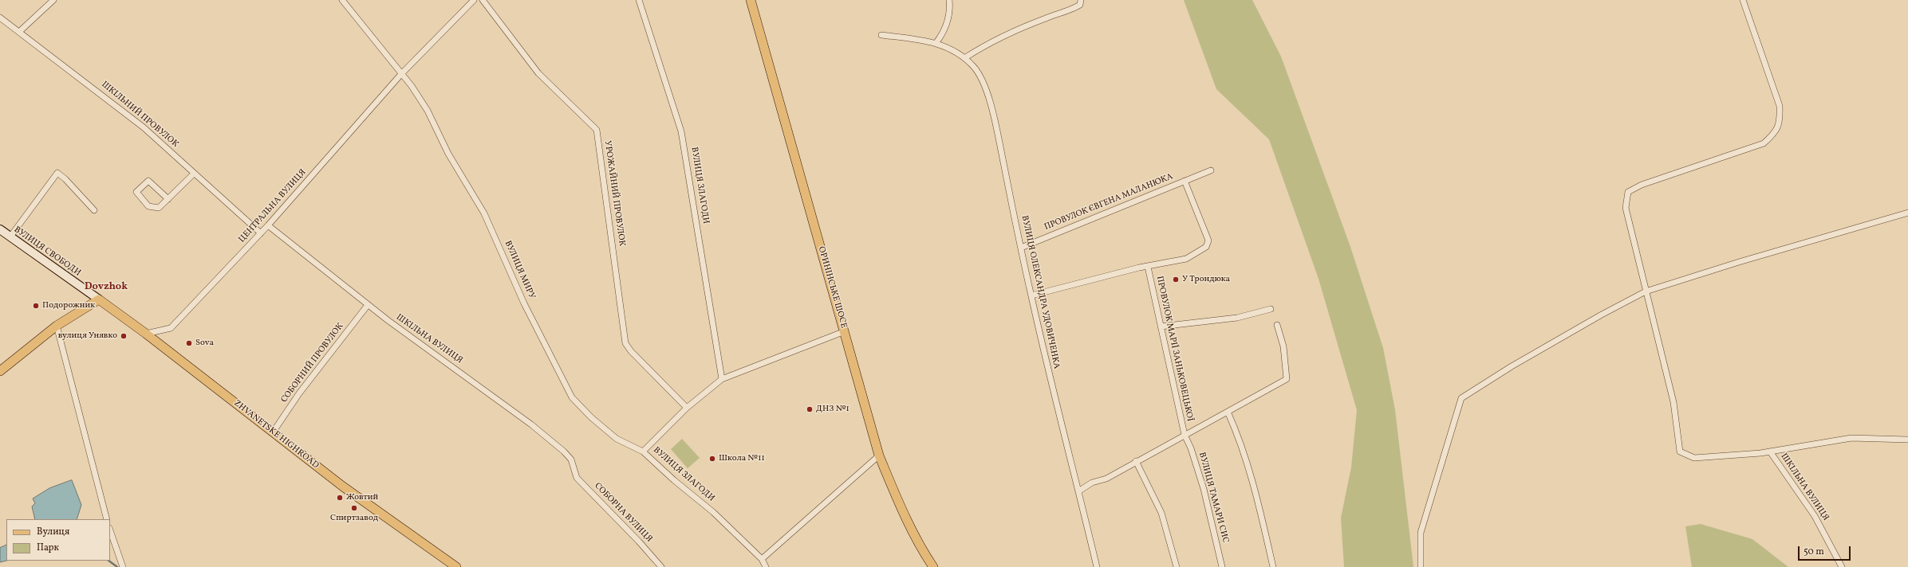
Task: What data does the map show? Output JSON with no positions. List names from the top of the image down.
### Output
{
  "streets": {
    "main road": ["ОРИНІНСЬКЕ ШОСЕ", "ZHVANETSKE HIGHROAD"],
    "street": [
      "ШКІЛЬНИЙ ПРОВУЛОК",
      "ВУЛИЦЯ ЗЛАГОДИ",
      "УРОЖАЙНИЙ ПРОВУЛОК",
      "ПРОВУЛОК ЄВГЕНА МАЛАНЮКА",
      "ЦЕНТРАЛЬНА ВУЛИЦЯ",
      "ВУЛИЦЯ СВОБОДИ",
      "ВУЛИЦЯ МИРУ",
      "ВУЛИЦЯ ОЛЕКСАНДРА УДОВИЧЕНКА",
      "ШКІЛЬНА ВУЛИЦЯ",
      "ПРОВУЛОК МАРІЇ ЗАНЬКОВЕЦЬКОЇ",
      "СОБОРНИЙ ПРОВУЛОК",
      "ВУЛИЦЯ ТАМАРИ СИС",
      "СОБОРНА ВУЛИЦЯ"
    ]
  },
  "crossings": [
    ["ШКІЛЬНИЙ ПРОВУЛОК", "ЦЕНТРАЛЬНА ВУЛИЦЯ"],
    ["ВУЛИЦЯ ЗЛАГОДИ", "УРОЖАЙНИЙ ПРОВУЛОК"],
    ["ВУЛИЦЯ ЗЛАГОДИ", "ВУЛИЦЯ МИРУ"],
    ["ВУЛИЦЯ ЗЛАГОДИ", "ОРИНІНСЬКЕ ШОСЕ"],
    ["ПРОВУЛОК ЄВГЕНА МАЛАНЮКА", "ВУЛИЦЯ ОЛЕКСАНДРА УДОВИЧЕНКА"],
    ["ПРОВУЛОК ЄВГЕНА МАЛАНЮКА", "ПРОВУЛОК МАРІЇ ЗАНЬКОВЕЦЬКОЇ"],
    ["ЦЕНТРАЛЬНА ВУЛИЦЯ", "ВУЛИЦЯ МИРУ"],
    ["ЦЕНТРАЛЬНА ВУЛИЦЯ", "ШКІЛЬНА ВУЛИЦЯ"],
    ["ЦЕНТРАЛЬНА ВУЛИЦЯ", "ZHVANETSKE HIGHROAD"],
    ["ВУЛИЦЯ СВОБОДИ", "ZHVANETSKE HIGHROAD"],
    ["ВУЛИЦЯ ОЛЕКСАНДРА УДОВИЧЕНКА", "ПРОВУЛОК МАРІЇ ЗАНЬКОВЕЦЬКОЇ"],
    ["ШКІЛЬНА ВУЛИЦЯ", "СОБОРНИЙ ПРОВУЛОК"],
    ["ШКІЛЬНА ВУЛИЦЯ", "СОБОРНА ВУЛИЦЯ"],
    ["ПРОВУЛОК МАРІЇ ЗАНЬКОВЕЦЬКОЇ", "ВУЛИЦЯ ТАМАРИ СИС"],
    ["СОБОРНИЙ ПРОВУЛОК", "ZHVANETSKE HIGHROAD"]
  ],
  "districts": ["Dovzhok"],
  "places": [
    "У Трондюка",
    "Подорожник",
    "вулиця Унявко",
    "Sova",
    "ДНЗ №1",
    "Школа №11",
    "Жовтий",
    "Спиртзавод"
  ],
  "legend": ["Вулиця", "Парк"],
  "scale_bar": "50 m"
}
